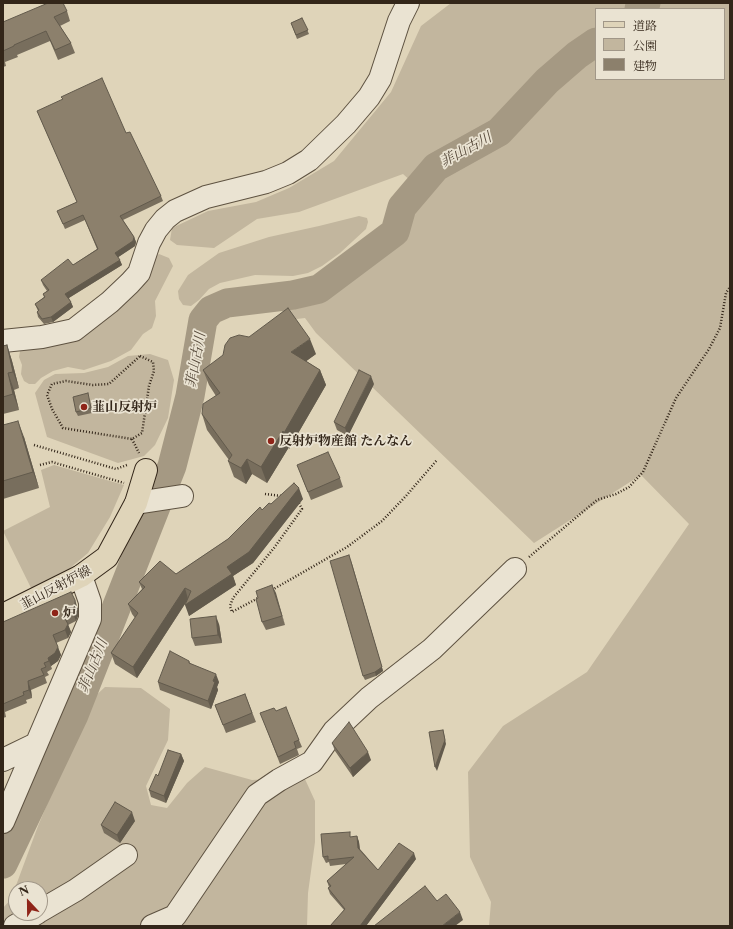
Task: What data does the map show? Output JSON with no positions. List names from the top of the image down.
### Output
{
  "streets": {
    "main road": ["韮山反射炉線"]
  },
  "water": ["菲山古川"],
  "places": ["韮山反射炉", "反射炉物産館 たんなん", "炉"],
  "legend": ["道路", "公園", "建物"],
  "north": "top"
}
